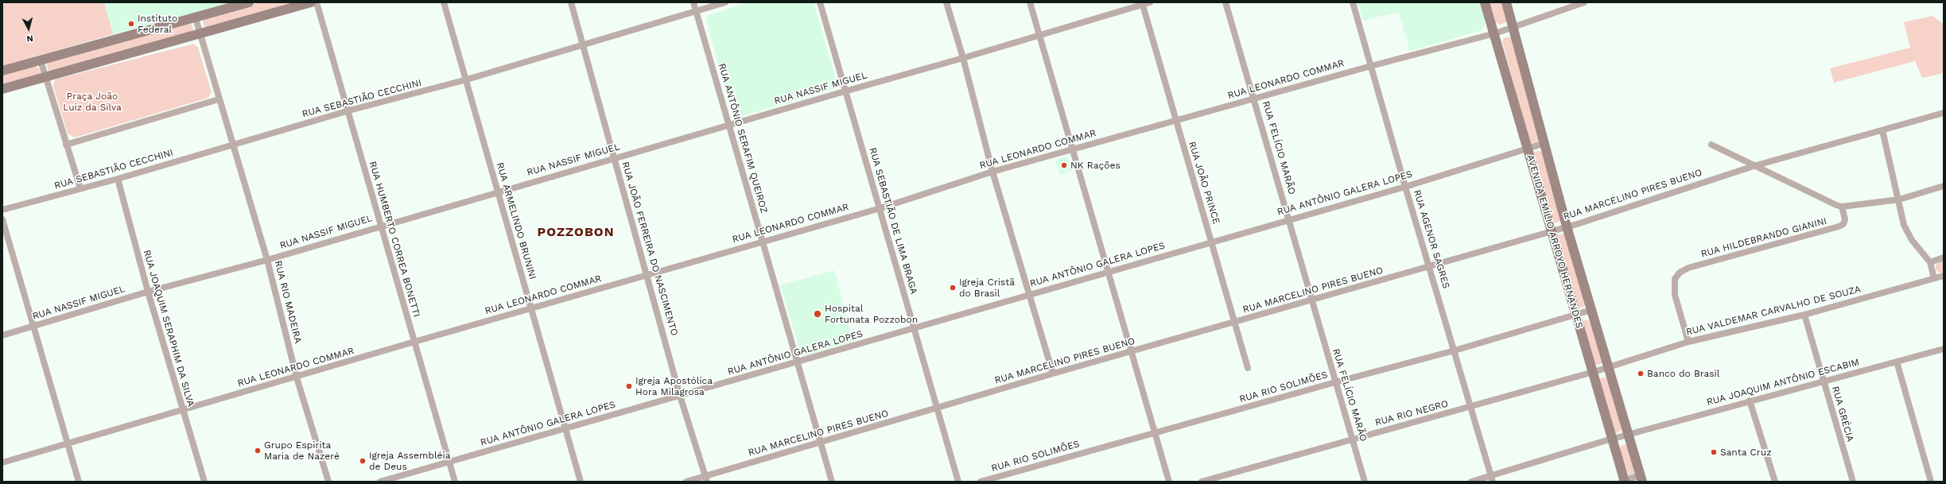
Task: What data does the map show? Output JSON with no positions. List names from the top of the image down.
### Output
{
  "streets": {
    "main road": ["AVENIDA EMÍLIO ARROYO HERNANDES"],
    "street": [
      "RUA LEONARDO COMMAR",
      "RUA NASSIF MIGUEL",
      "RUA SEBASTIÃO CECCHINI",
      "RUA ANTÔNIO SERAFIM QUEIROZ",
      "RUA FELÍCIO MARÃO",
      "RUA JOÃO PRINCE",
      "RUA ANTÔNIO GALERA LOPES",
      "RUA MARCELINO PIRES BUENO",
      "RUA ARMELINDO BRUNINI",
      "RUA SEBASTIÃO DE LIMA BRAGA",
      "RUA HILDEBRANDO GIANINI",
      "RUA HUMBERTO CORREA BONETTI",
      "RUA AGENOR SAGRES",
      "RUA JOÃO FERREIRA DO NASCIMENTO",
      "RUA RIO MADEIRA",
      "RUA VALDEMAR CARVALHO DE SOUZA",
      "RUA JOAQUIM SERAPHIM DA SILVA",
      "RUA JOAQUIM ANTÔNIO ESCABIM",
      "RUA RIO SOLIMÕES",
      "RUA RIO NEGRO",
      "RUA GRÉCIA"
    ]
  },
  "crossings": [
    ["RUA LEONARDO COMMAR", "RUA ANTÔNIO SERAFIM QUEIROZ"],
    ["RUA LEONARDO COMMAR", "RUA FELÍCIO MARÃO"],
    ["RUA LEONARDO COMMAR", "RUA JOÃO PRINCE"],
    ["RUA LEONARDO COMMAR", "RUA ARMELINDO BRUNINI"],
    ["RUA LEONARDO COMMAR", "RUA SEBASTIÃO DE LIMA BRAGA"],
    ["RUA LEONARDO COMMAR", "RUA HUMBERTO CORREA BONETTI"],
    ["RUA LEONARDO COMMAR", "RUA AGENOR SAGRES"],
    ["RUA LEONARDO COMMAR", "AVENIDA EMÍLIO ARROYO HERNANDES"],
    ["RUA LEONARDO COMMAR", "RUA JOÃO FERREIRA DO NASCIMENTO"],
    ["RUA LEONARDO COMMAR", "RUA RIO MADEIRA"],
    ["RUA LEONARDO COMMAR", "RUA JOAQUIM SERAPHIM DA SILVA"],
    ["RUA NASSIF MIGUEL", "RUA ANTÔNIO SERAFIM QUEIROZ"],
    ["RUA NASSIF MIGUEL", "RUA JOÃO PRINCE"],
    ["RUA NASSIF MIGUEL", "RUA ARMELINDO BRUNINI"],
    ["RUA NASSIF MIGUEL", "RUA SEBASTIÃO DE LIMA BRAGA"],
    ["RUA NASSIF MIGUEL", "RUA HUMBERTO CORREA BONETTI"],
    ["RUA NASSIF MIGUEL", "RUA JOÃO FERREIRA DO NASCIMENTO"],
    ["RUA NASSIF MIGUEL", "RUA RIO MADEIRA"],
    ["RUA NASSIF MIGUEL", "RUA JOAQUIM SERAPHIM DA SILVA"],
    ["RUA SEBASTIÃO CECCHINI", "RUA ANTÔNIO SERAFIM QUEIROZ"],
    ["RUA SEBASTIÃO CECCHINI", "RUA ARMELINDO BRUNINI"],
    ["RUA SEBASTIÃO CECCHINI", "RUA HUMBERTO CORREA BONETTI"],
    ["RUA SEBASTIÃO CECCHINI", "RUA JOÃO FERREIRA DO NASCIMENTO"],
    ["RUA SEBASTIÃO CECCHINI", "RUA RIO MADEIRA"],
    ["RUA SEBASTIÃO CECCHINI", "RUA JOAQUIM SERAPHIM DA SILVA"],
    ["RUA ANTÔNIO SERAFIM QUEIROZ", "RUA ANTÔNIO GALERA LOPES"],
    ["RUA ANTÔNIO SERAFIM QUEIROZ", "RUA MARCELINO PIRES BUENO"],
    ["RUA FELÍCIO MARÃO", "RUA ANTÔNIO GALERA LOPES"],
    ["RUA FELÍCIO MARÃO", "RUA MARCELINO PIRES BUENO"],
    ["RUA FELÍCIO MARÃO", "RUA RIO SOLIMÕES"],
    ["RUA FELÍCIO MARÃO", "RUA RIO NEGRO"],
    ["RUA JOÃO PRINCE", "RUA ANTÔNIO GALERA LOPES"],
    ["RUA JOÃO PRINCE", "RUA MARCELINO PIRES BUENO"],
    ["RUA ANTÔNIO GALERA LOPES", "RUA ARMELINDO BRUNINI"],
    ["RUA ANTÔNIO GALERA LOPES", "RUA SEBASTIÃO DE LIMA BRAGA"],
    ["RUA ANTÔNIO GALERA LOPES", "RUA HUMBERTO CORREA BONETTI"],
    ["RUA ANTÔNIO GALERA LOPES", "RUA AGENOR SAGRES"],
    ["RUA ANTÔNIO GALERA LOPES", "AVENIDA EMÍLIO ARROYO HERNANDES"],
    ["RUA ANTÔNIO GALERA LOPES", "RUA JOÃO FERREIRA DO NASCIMENTO"],
    ["RUA MARCELINO PIRES BUENO", "RUA SEBASTIÃO DE LIMA BRAGA"],
    ["RUA MARCELINO PIRES BUENO", "RUA AGENOR SAGRES"],
    ["RUA MARCELINO PIRES BUENO", "AVENIDA EMÍLIO ARROYO HERNANDES"],
    ["RUA MARCELINO PIRES BUENO", "RUA JOÃO FERREIRA DO NASCIMENTO"],
    ["RUA HILDEBRANDO GIANINI", "RUA VALDEMAR CARVALHO DE SOUZA"],
    ["RUA AGENOR SAGRES", "RUA JOAQUIM ANTÔNIO ESCABIM"],
    ["RUA AGENOR SAGRES", "RUA RIO SOLIMÕES"],
    ["RUA AGENOR SAGRES", "RUA RIO NEGRO"],
    ["AVENIDA EMÍLIO ARROYO HERNANDES", "RUA VALDEMAR CARVALHO DE SOUZA"],
    ["AVENIDA EMÍLIO ARROYO HERNANDES", "RUA JOAQUIM ANTÔNIO ESCABIM"],
    ["AVENIDA EMÍLIO ARROYO HERNANDES", "RUA RIO SOLIMÕES"],
    ["AVENIDA EMÍLIO ARROYO HERNANDES", "RUA RIO NEGRO"],
    ["RUA VALDEMAR CARVALHO DE SOUZA", "RUA RIO NEGRO"],
    ["RUA VALDEMAR CARVALHO DE SOUZA", "RUA GRÉCIA"],
    ["RUA JOAQUIM ANTÔNIO ESCABIM", "RUA GRÉCIA"]
  ],
  "districts": ["POZZOBON"],
  "parks": ["Praça João Luiz da Silva"],
  "places": [
    "Instituto Federal",
    "NK Rações",
    "Igreja Cristã do Brasil",
    "Hospital Fortunata Pozzobon",
    "Banco do Brasil",
    "Igreja Apostólica Hora Milagrosa",
    "Grupo Espirita Maria de Nazeré",
    "Santa Cruz",
    "Igreja Assembléia de Deus"
  ],
  "north": "bottom"
}
